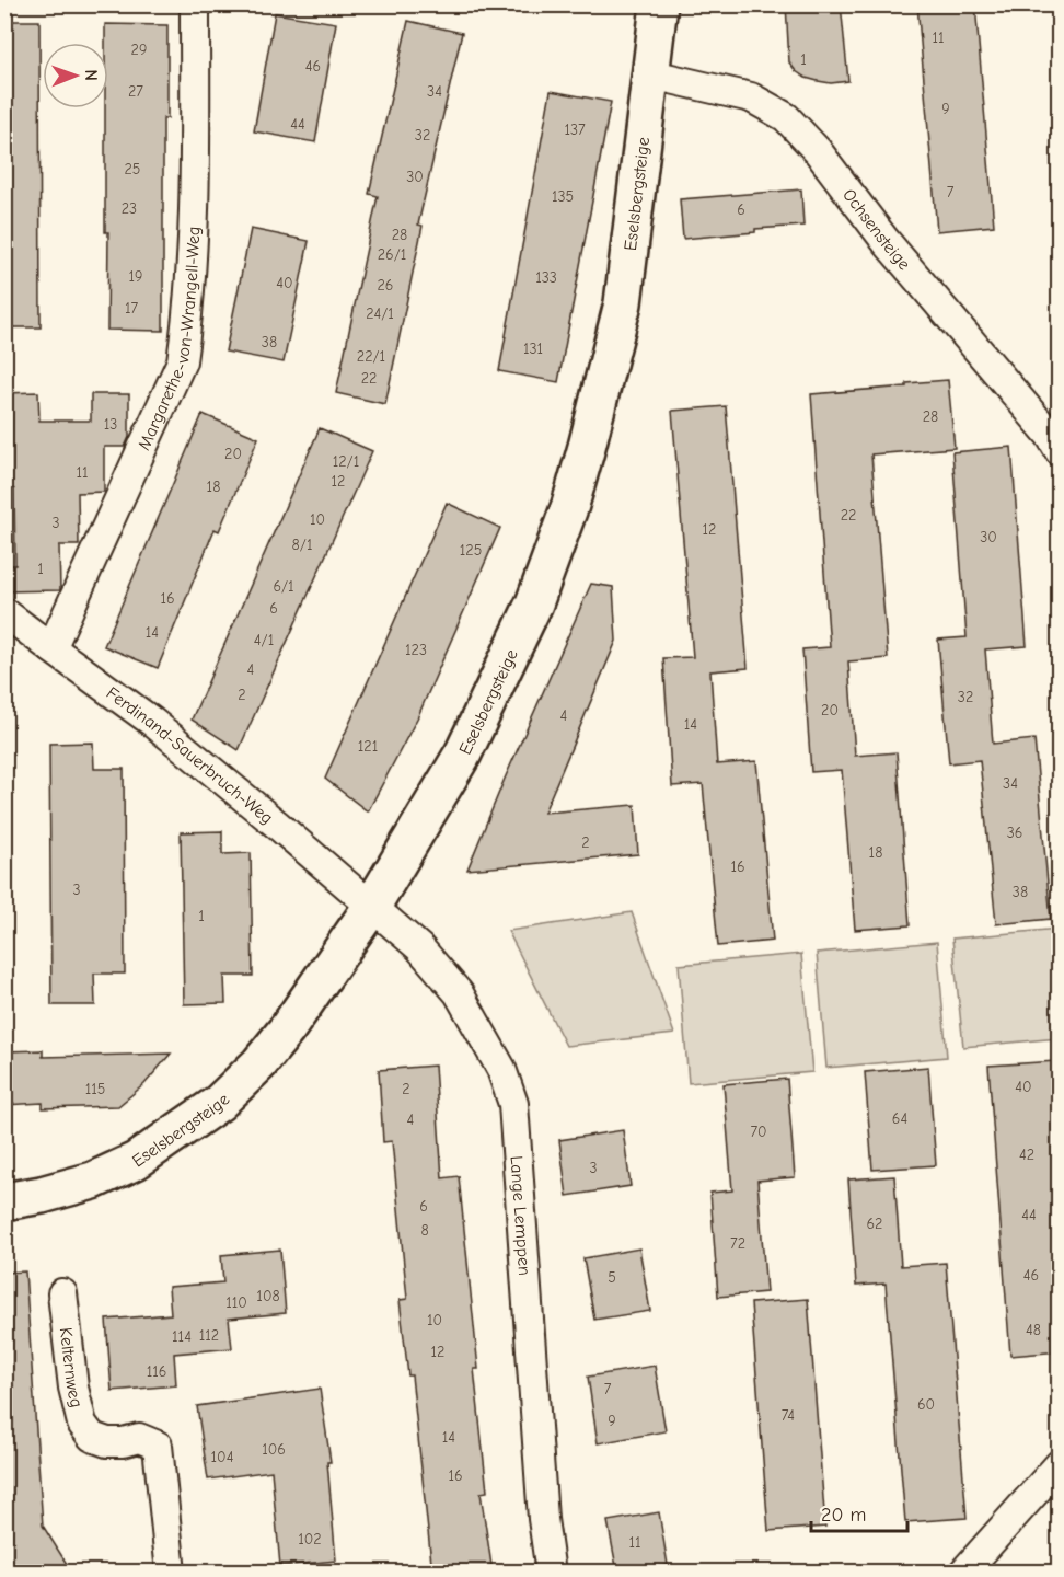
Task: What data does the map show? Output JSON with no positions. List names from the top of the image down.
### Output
{
  "streets": {
    "street": [
      "Eselsbergsteige",
      "Ochsensteige",
      "Margarethe-von-Wrangell-Weg",
      "Ferdinand-Sauerbruch-Weg",
      "Lange Lemppen",
      "Kelternweg"
    ]
  },
  "crossings": [
    ["Eselsbergsteige", "Ochsensteige"],
    ["Eselsbergsteige", "Ferdinand-Sauerbruch-Weg"],
    ["Eselsbergsteige", "Lange Lemppen"],
    ["Margarethe-von-Wrangell-Weg", "Ferdinand-Sauerbruch-Weg"],
    ["Ferdinand-Sauerbruch-Weg", "Lange Lemppen"]
  ],
  "house_numbers": [
    "11",
    "29",
    "1",
    "46",
    "27",
    "34",
    "9",
    "44",
    "137",
    "32",
    "25",
    "30",
    "7",
    "135",
    "23",
    "6",
    "28",
    "26/1",
    "19",
    "133",
    "40",
    "26",
    "17",
    "24/1",
    "38",
    "131",
    "22/1",
    "22",
    "28",
    "13",
    "20",
    "12/1",
    "11",
    "12",
    "18",
    "22",
    "10",
    "3",
    "12",
    "30",
    "8/1",
    "125",
    "1",
    "6/1",
    "16",
    "6",
    "14",
    "4/1",
    "123",
    "4",
    "2",
    "32",
    "20",
    "4",
    "14",
    "121",
    "34",
    "36",
    "2",
    "18",
    "16",
    "3",
    "38",
    "1",
    "40",
    "115",
    "2",
    "64",
    "4",
    "70",
    "42",
    "3",
    "6",
    "44",
    "62",
    "8",
    "72",
    "46",
    "5",
    "108",
    "110",
    "10",
    "48",
    "112",
    "114",
    "12",
    "116",
    "7",
    "60",
    "74",
    "9",
    "14",
    "106",
    "104",
    "16",
    "102",
    "11"
  ],
  "scale_bar": "20 m",
  "north": "right"
}
